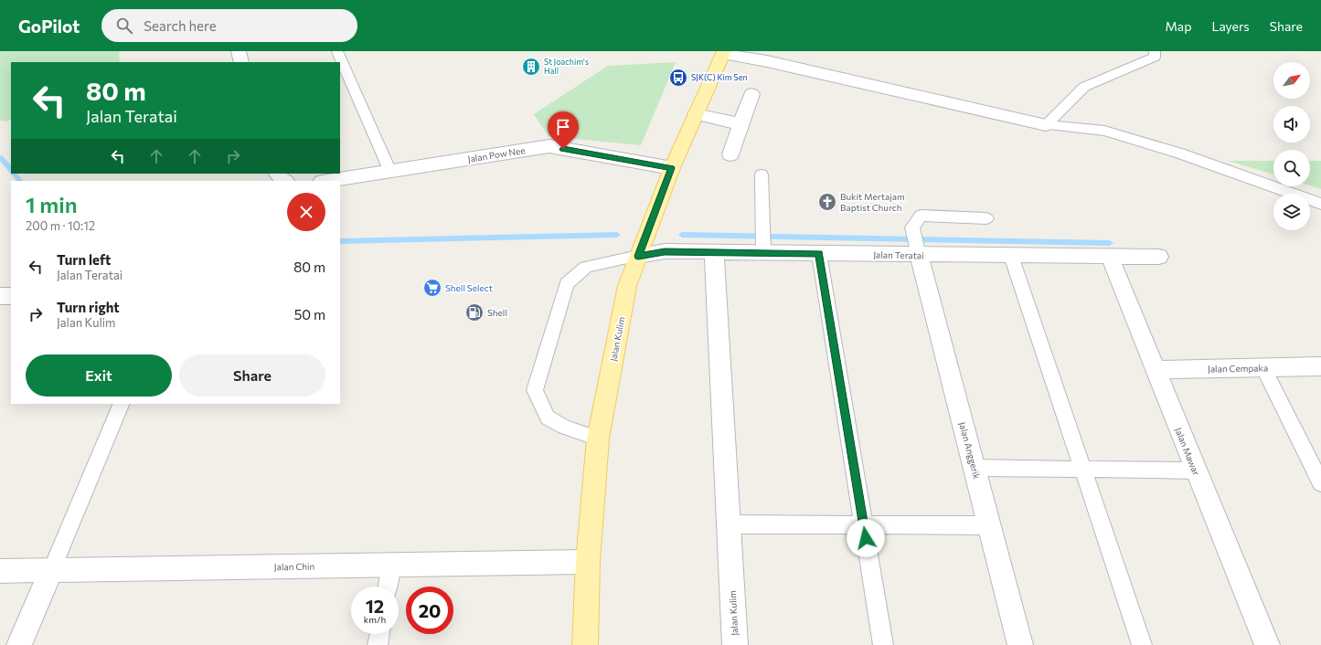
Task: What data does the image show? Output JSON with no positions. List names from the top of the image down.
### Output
{
  "streets": {
    "main road": ["Jalan Kulim"],
    "street": [
      "Jalan Pow Nee",
      "Jalan Teratai",
      "Jalan Cempaka",
      "Jalan Anggerik",
      "Jalan Mawar",
      "Jalan Chin"
    ]
  },
  "crossings": [
    ["Jalan Pow Nee", "Jalan Kulim"],
    ["Jalan Teratai", "Jalan Kulim"],
    ["Jalan Teratai", "Jalan Anggerik"],
    ["Jalan Teratai", "Jalan Mawar"],
    ["Jalan Kulim", "Jalan Chin"],
    ["Jalan Cempaka", "Jalan Mawar"]
  ],
  "places": {
    "building": ["St Joachim's Hall"],
    "bus stop": ["SJK(C) Kim Sen"],
    "church": ["Bukit Mertajam Baptist Church"],
    "supermarket": ["Shell Select"],
    "fuel station": ["Shell"]
  },
  "north": "top right",
  "page": {
    "header": "GoPilot",
    "search": "Search here",
    "nav": ["Map", "Layers", "Share"],
    "turn": ["80 m", "Jalan Teratai"],
    "heading": ["1 min", "200 m · 10:12"],
    "list": [
      {
        "name": "Turn left",
        "note": "Jalan Teratai",
        "value": "80 m"
      },
      {
        "name": "Turn right",
        "note": "Jalan Kulim",
        "value": "50 m"
      }
    ],
    "buttons": ["Exit", "Share"],
    "speed": "12 km/h",
    "limit": "20"
  }
}
